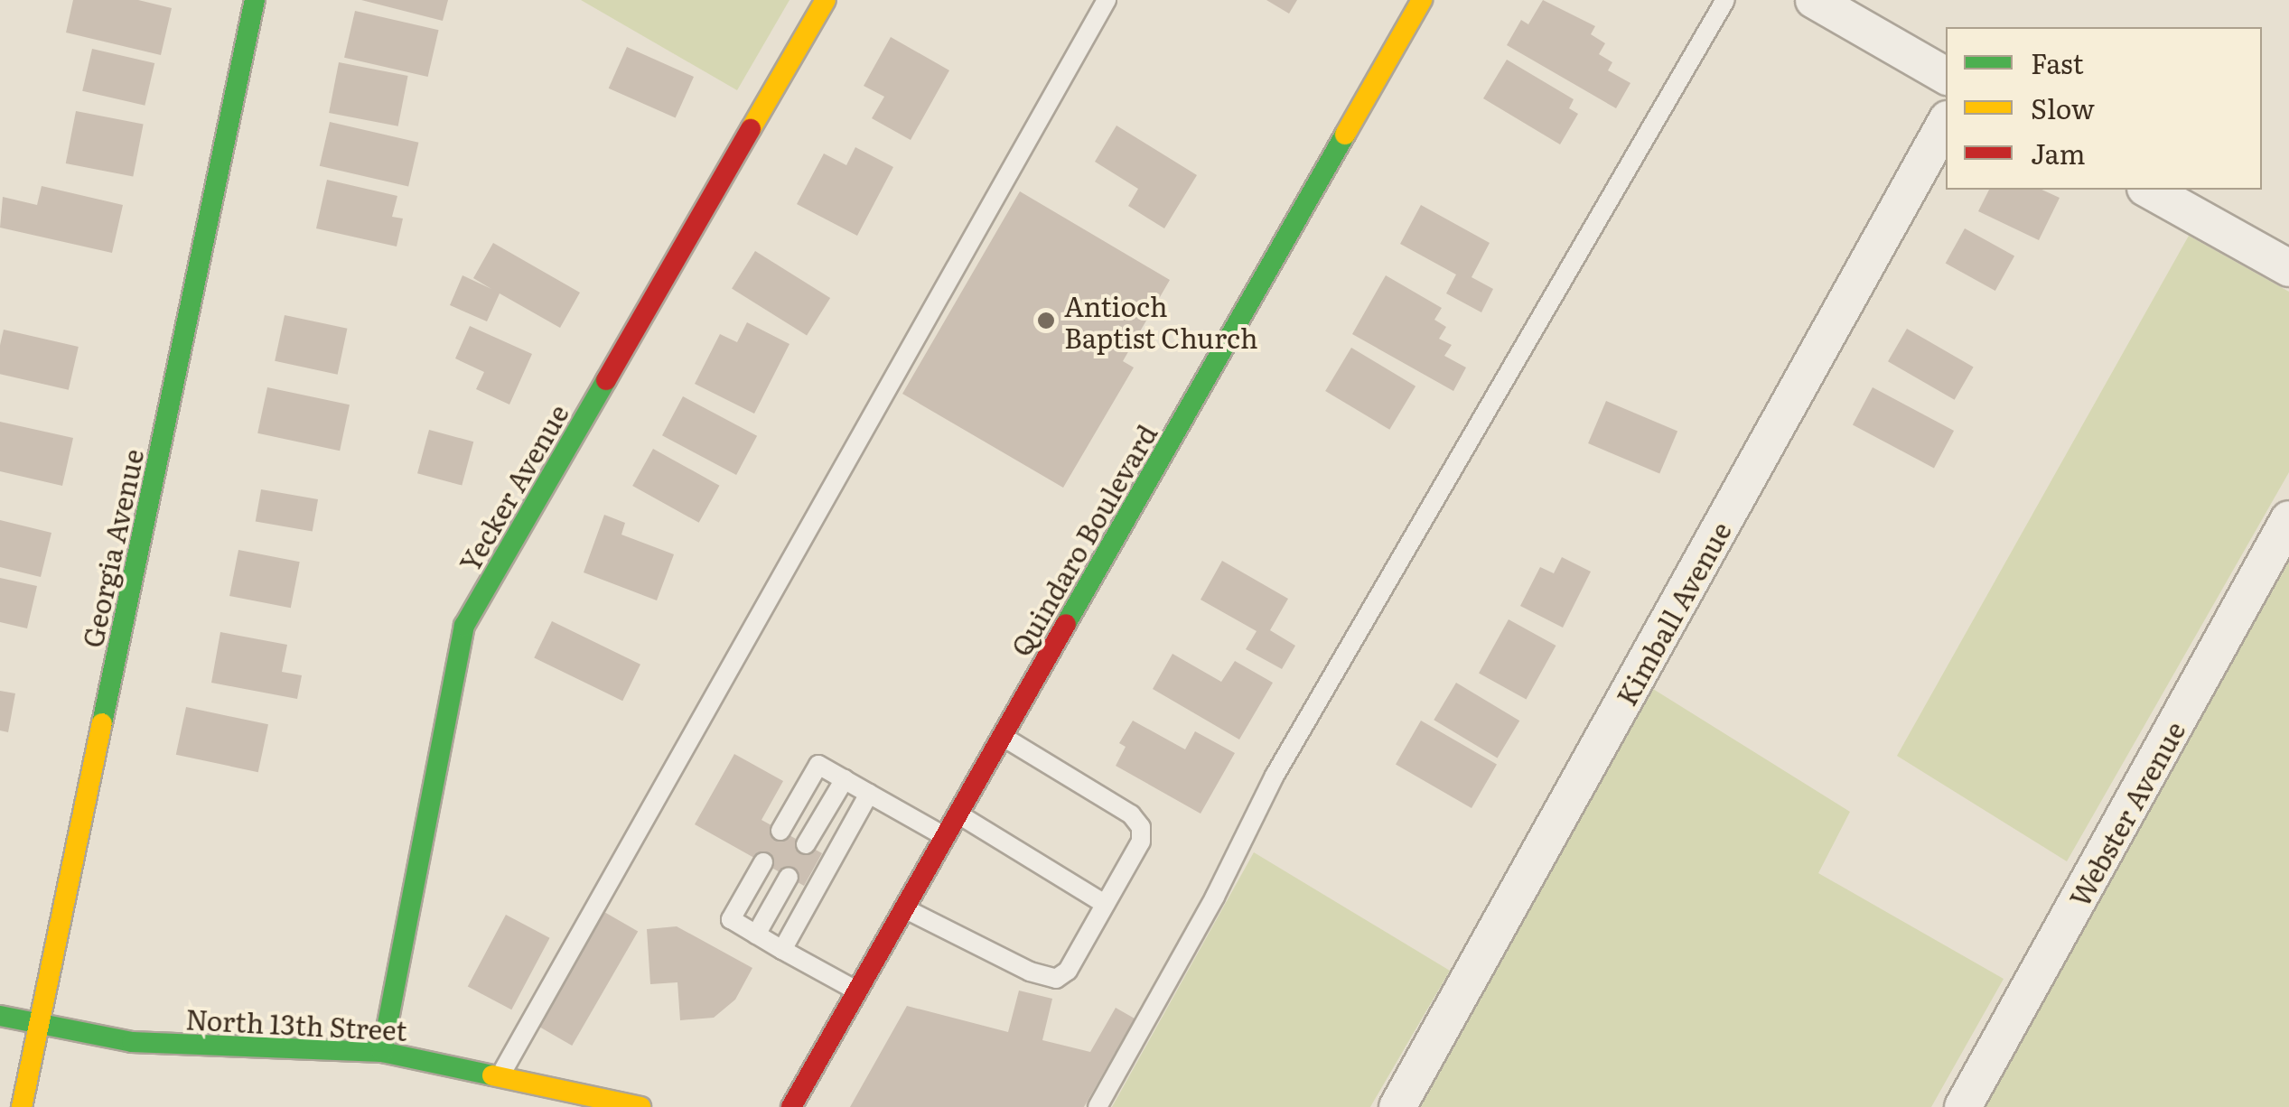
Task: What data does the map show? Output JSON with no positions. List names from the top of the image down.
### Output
{
  "streets": {
    "street": [
      "Yecker Avenue",
      "Quindaro Boulevard",
      "Georgia Avenue",
      "Kimball Avenue",
      "Webster Avenue",
      "North 13th Street"
    ]
  },
  "crossings": [
    ["Yecker Avenue", "North 13th Street"],
    ["Georgia Avenue", "North 13th Street"]
  ],
  "places": ["Antioch Baptist Church"],
  "legend": ["Fast", "Slow", "Jam"]
}
